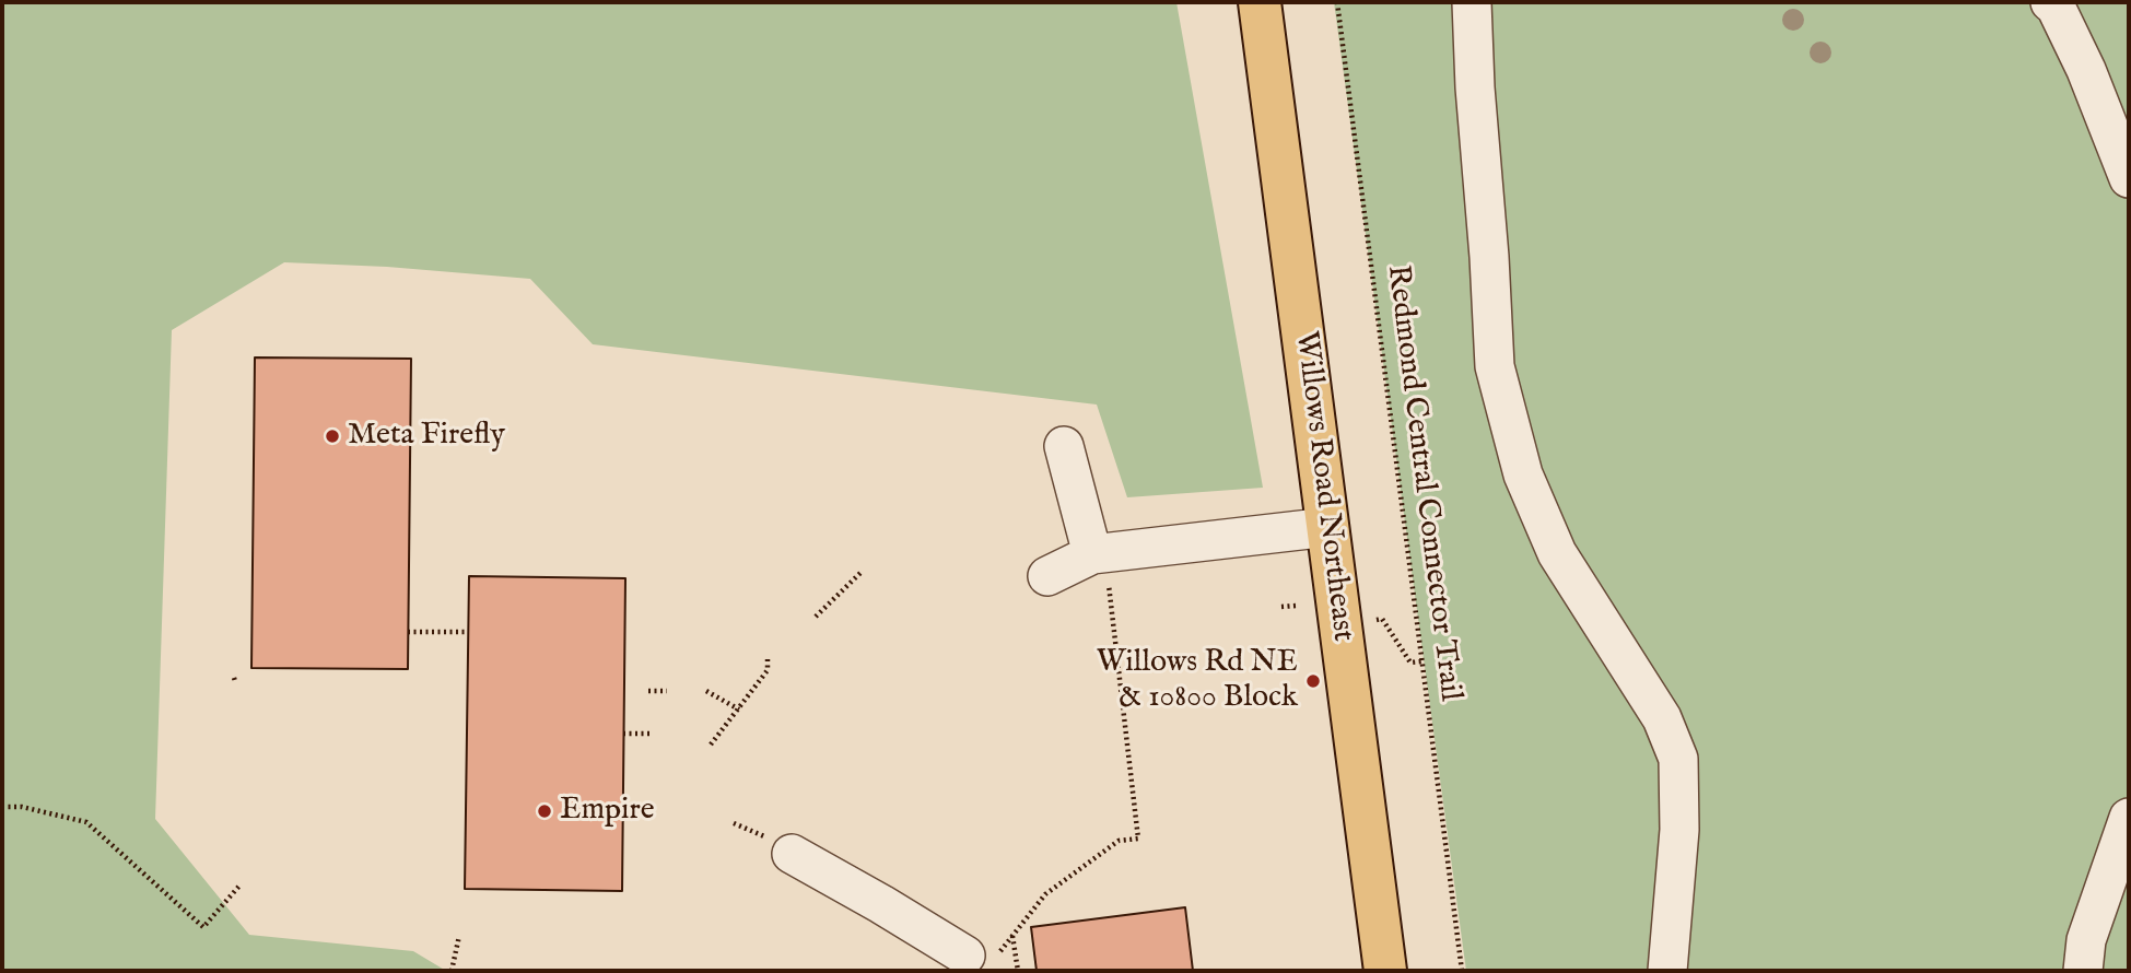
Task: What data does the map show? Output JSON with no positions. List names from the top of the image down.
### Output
{
  "streets": {
    "main road": ["Willows Road Northeast"],
    "path": ["Redmond Central Connector Trail"]
  },
  "places": ["Meta Firefly", "Willows Rd NE & 10800 Block", "Empire"]
}
